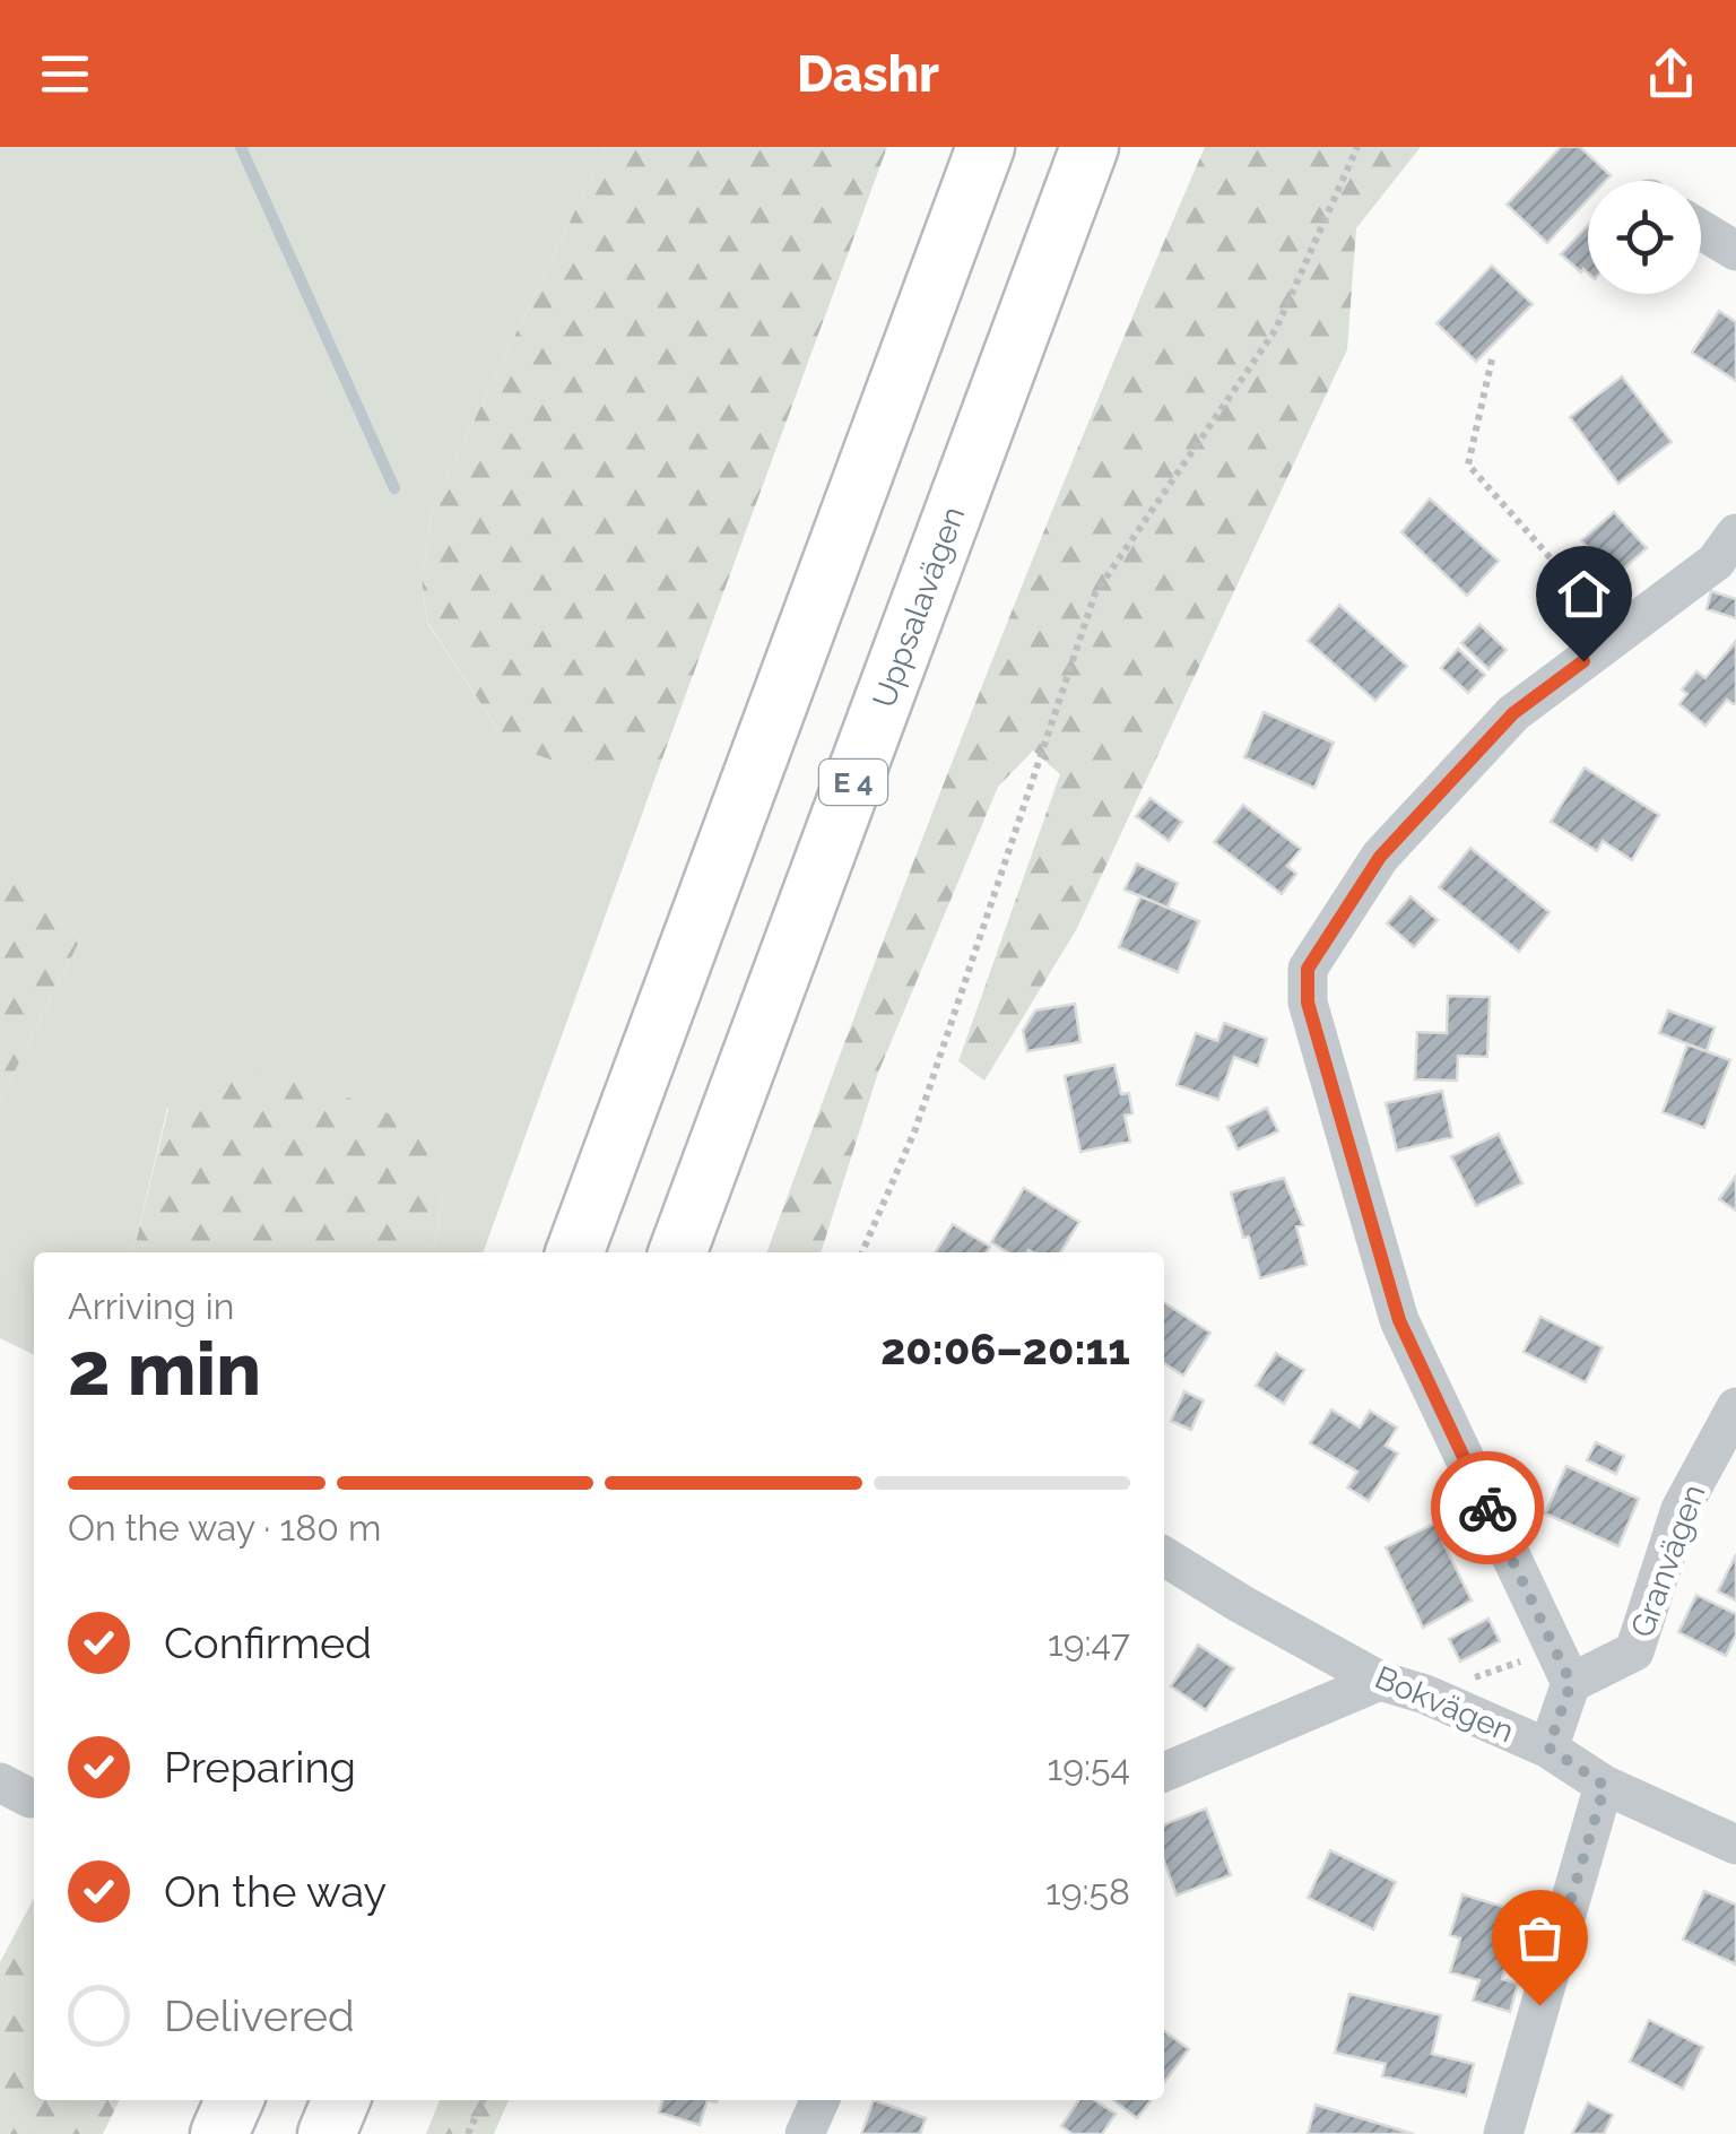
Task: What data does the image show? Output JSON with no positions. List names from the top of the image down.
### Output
{
  "streets": {
    "highway": ["Uppsalavägen", "E 4"],
    "street": ["Granvägen", "Bokvägen"]
  },
  "page": {
    "header": "Dashr",
    "heading": ["2 min", "Arriving in", "20:06–20:11"],
    "bar": "On the way · 180 m",
    "list": [
      ["Confirmed", "19:47"],
      ["Preparing", "19:54"],
      ["On the way", "19:58"],
      "Delivered"
    ]
  }
}
